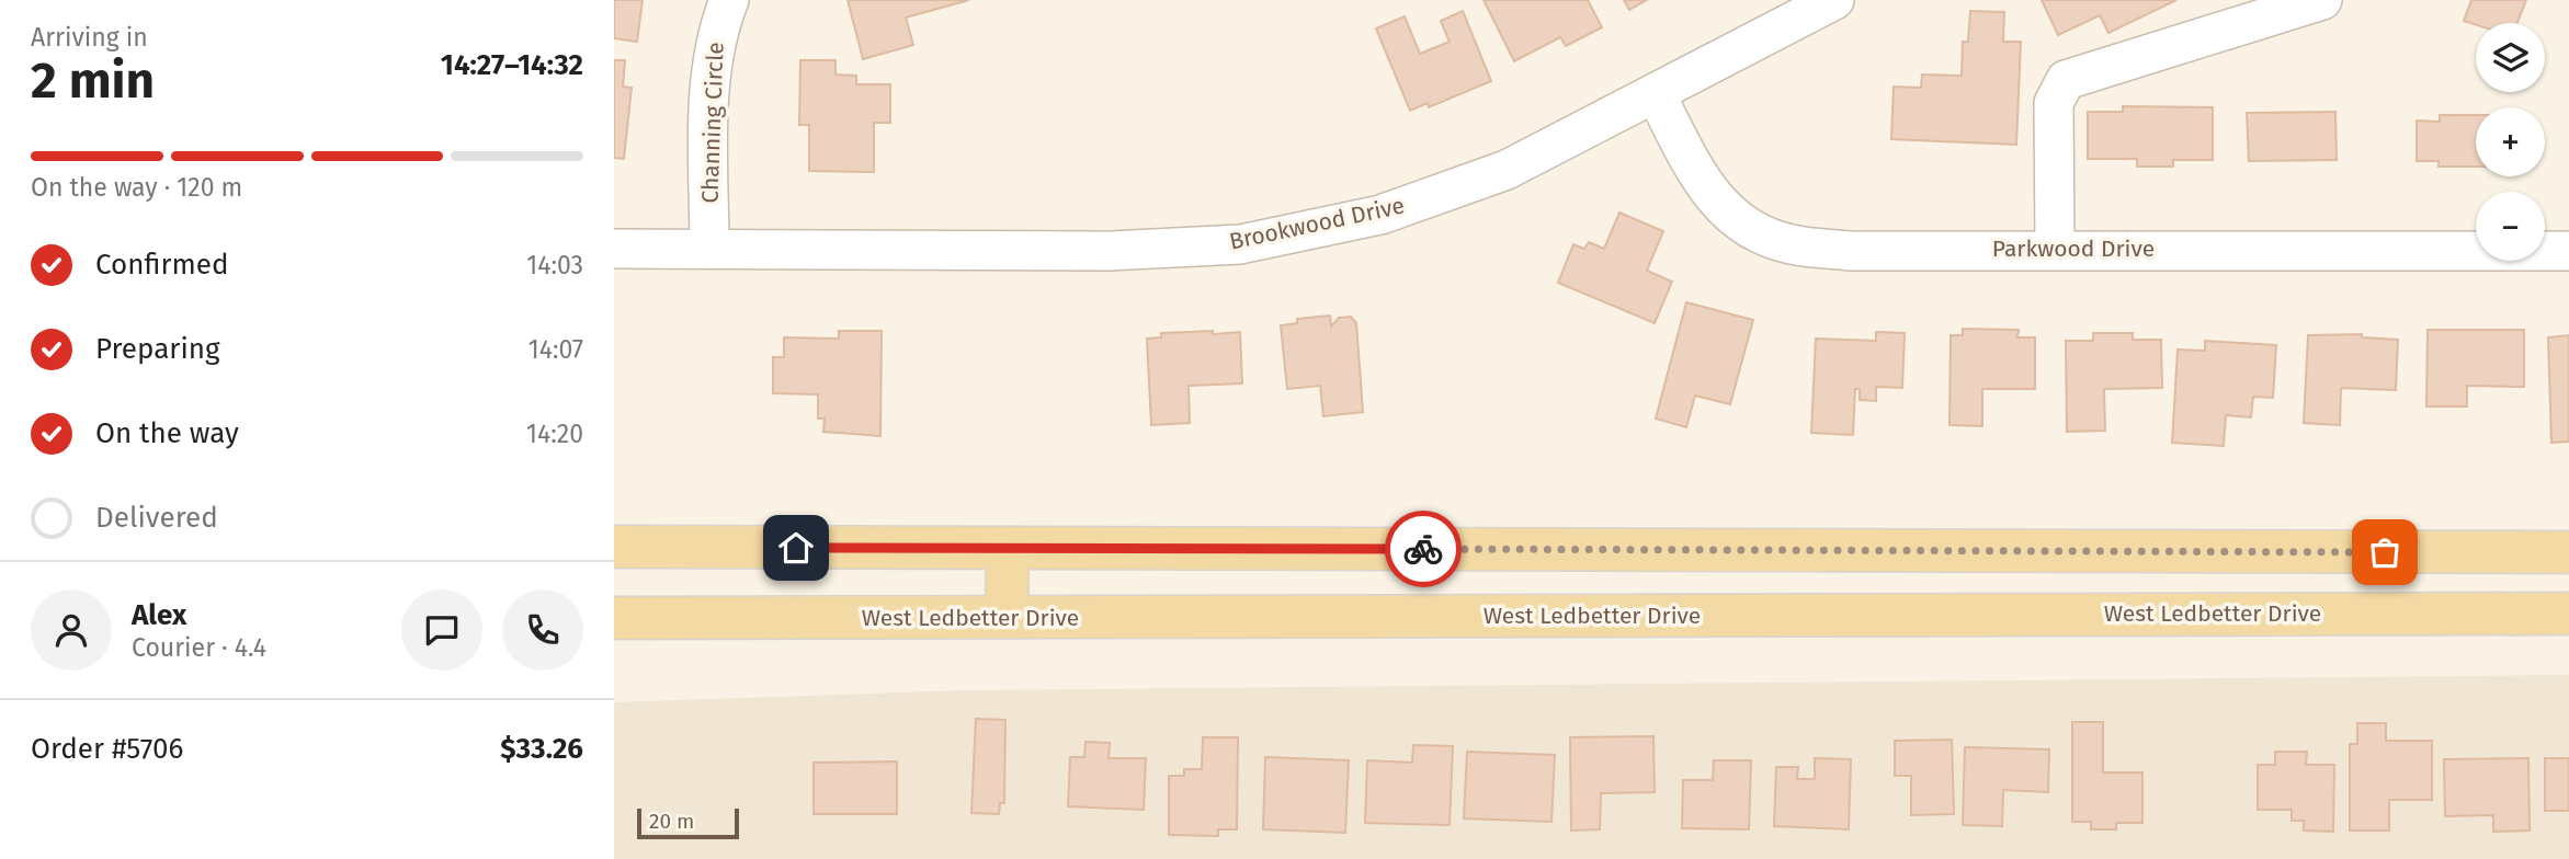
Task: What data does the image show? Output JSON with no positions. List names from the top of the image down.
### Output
{
  "streets": {
    "main road": ["West Ledbetter Drive"],
    "street": ["Channing Circle", "Brookwood Drive", "Parkwood Drive"]
  },
  "crossings": [
    ["Channing Circle", "Brookwood Drive"],
    ["Brookwood Drive", "Parkwood Drive"]
  ],
  "scale_bar": "20 m",
  "page": {
    "heading": ["2 min", "Arriving in", "14:27–14:32"],
    "panel": [
      "Alex",
      "Courier · 4.4",
      "Order #5706",
      "$33.26"
    ],
    "map_buttons": ["+", "−"],
    "bar": "On the way · 120 m",
    "list": [
      ["Confirmed", "14:03"],
      ["Preparing", "14:07"],
      ["On the way", "14:20"],
      "Delivered"
    ],
    "scale": "20 m"
  }
}
